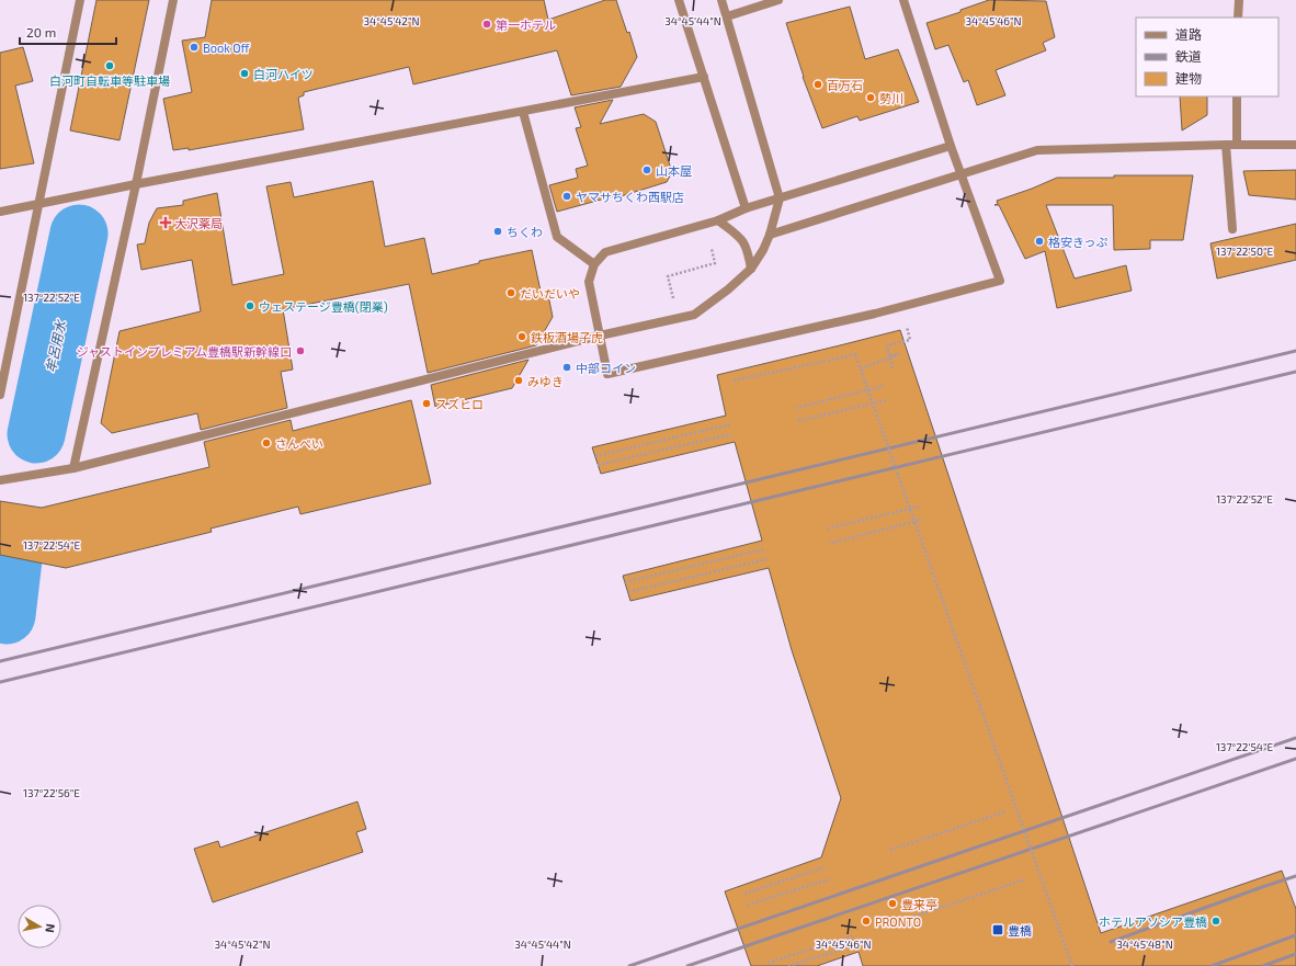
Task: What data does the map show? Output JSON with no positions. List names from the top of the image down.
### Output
{
  "water": ["牟呂用水"],
  "places": {
    "other": [
      "第一ホテル",
      "Book Off",
      "白河町自転車等駐車場",
      "白河ハイツ",
      "百万石",
      "勢川",
      "山本屋",
      "ヤマサちくわ西駅店",
      "ちくわ",
      "格安きっぷ",
      "だいだいや",
      "ウェステージ豊橋(閉業)",
      "鉄板酒場子虎",
      "ジャストインプレミアム豊橋駅新幹線口",
      "中部コイン",
      "みゆき",
      "スズヒロ",
      "さんぺい",
      "豊来亭",
      "PRONTO",
      "ホテルアソシア豊橋"
    ],
    "health": ["大沢薬局"],
    "transit": ["豊橋"]
  },
  "legend": ["道路", "鉄道", "建物"],
  "scale_bar": "20 m",
  "north": "right",
  "coordinates": [
    "34°45'42\"N",
    "34°45'44\"N",
    "34°45'46\"N",
    "137°22'50\"E",
    "137°22'52\"E",
    "137°22'54\"E",
    "137°22'56\"E",
    "34°45'48\"N"
  ]
}
